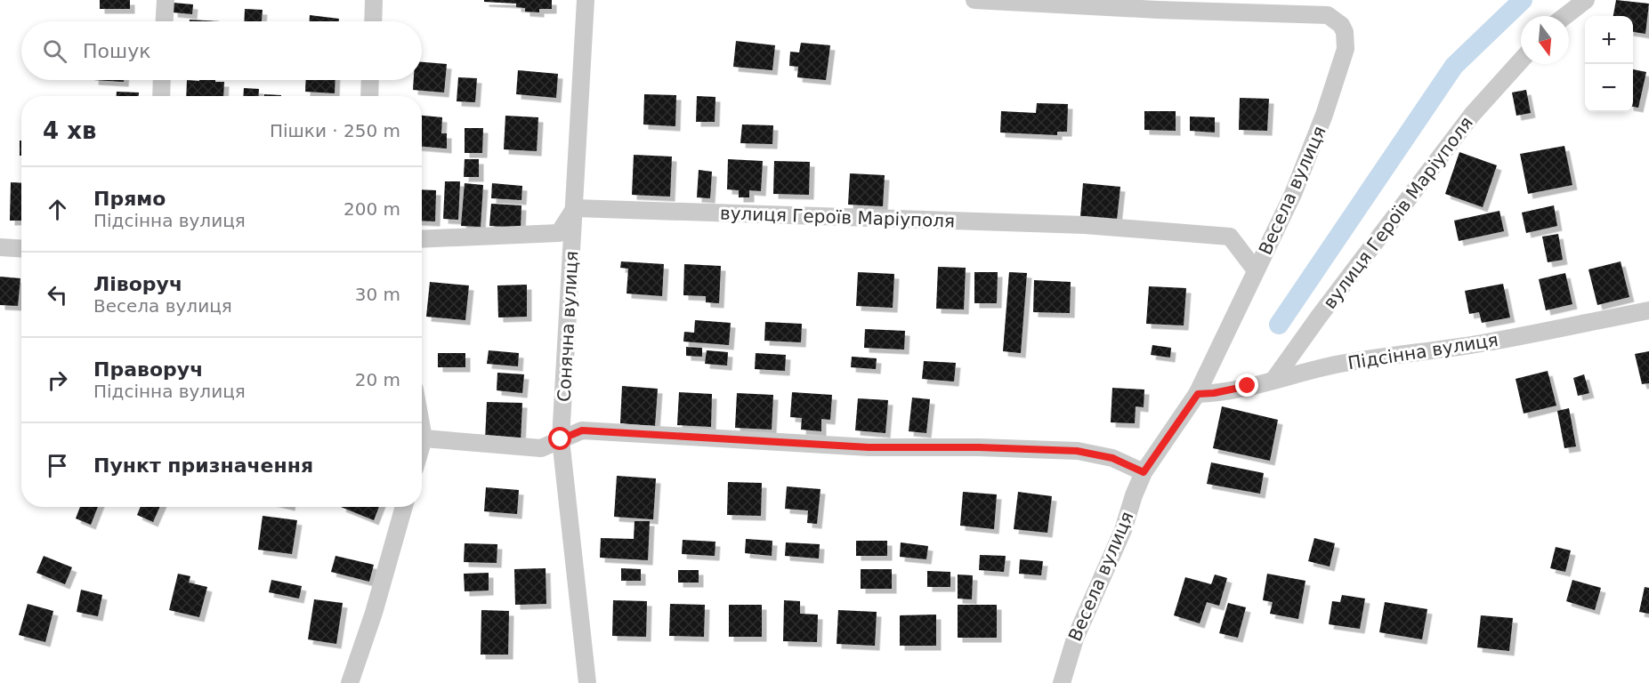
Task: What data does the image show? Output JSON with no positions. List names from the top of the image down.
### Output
{
  "streets": {
    "street": [
      "Весела вулиця",
      "вулиця Героїв Маріуполя",
      "Сонячна вулиця",
      "Підсінна вулиця"
    ]
  },
  "crossings": [
    ["Весела вулиця", "вулиця Героїв Маріуполя"],
    ["Весела вулиця", "Підсінна вулиця"],
    ["вулиця Героїв Маріуполя", "Сонячна вулиця"],
    ["вулиця Героїв Маріуполя", "Підсінна вулиця"]
  ],
  "north": "bottom",
  "page": {
    "map_buttons": ["+", "−"],
    "search": "Пошук",
    "heading": ["4 хв", "Пішки · 250 m"],
    "list": [
      ["Прямо", "Підсінна вулиця", "200 m"],
      ["Ліворуч", "Весела вулиця", "30 m"],
      ["Праворуч", "Підсінна вулиця", "20 m"],
      "Пункт призначення"
    ]
  }
}
